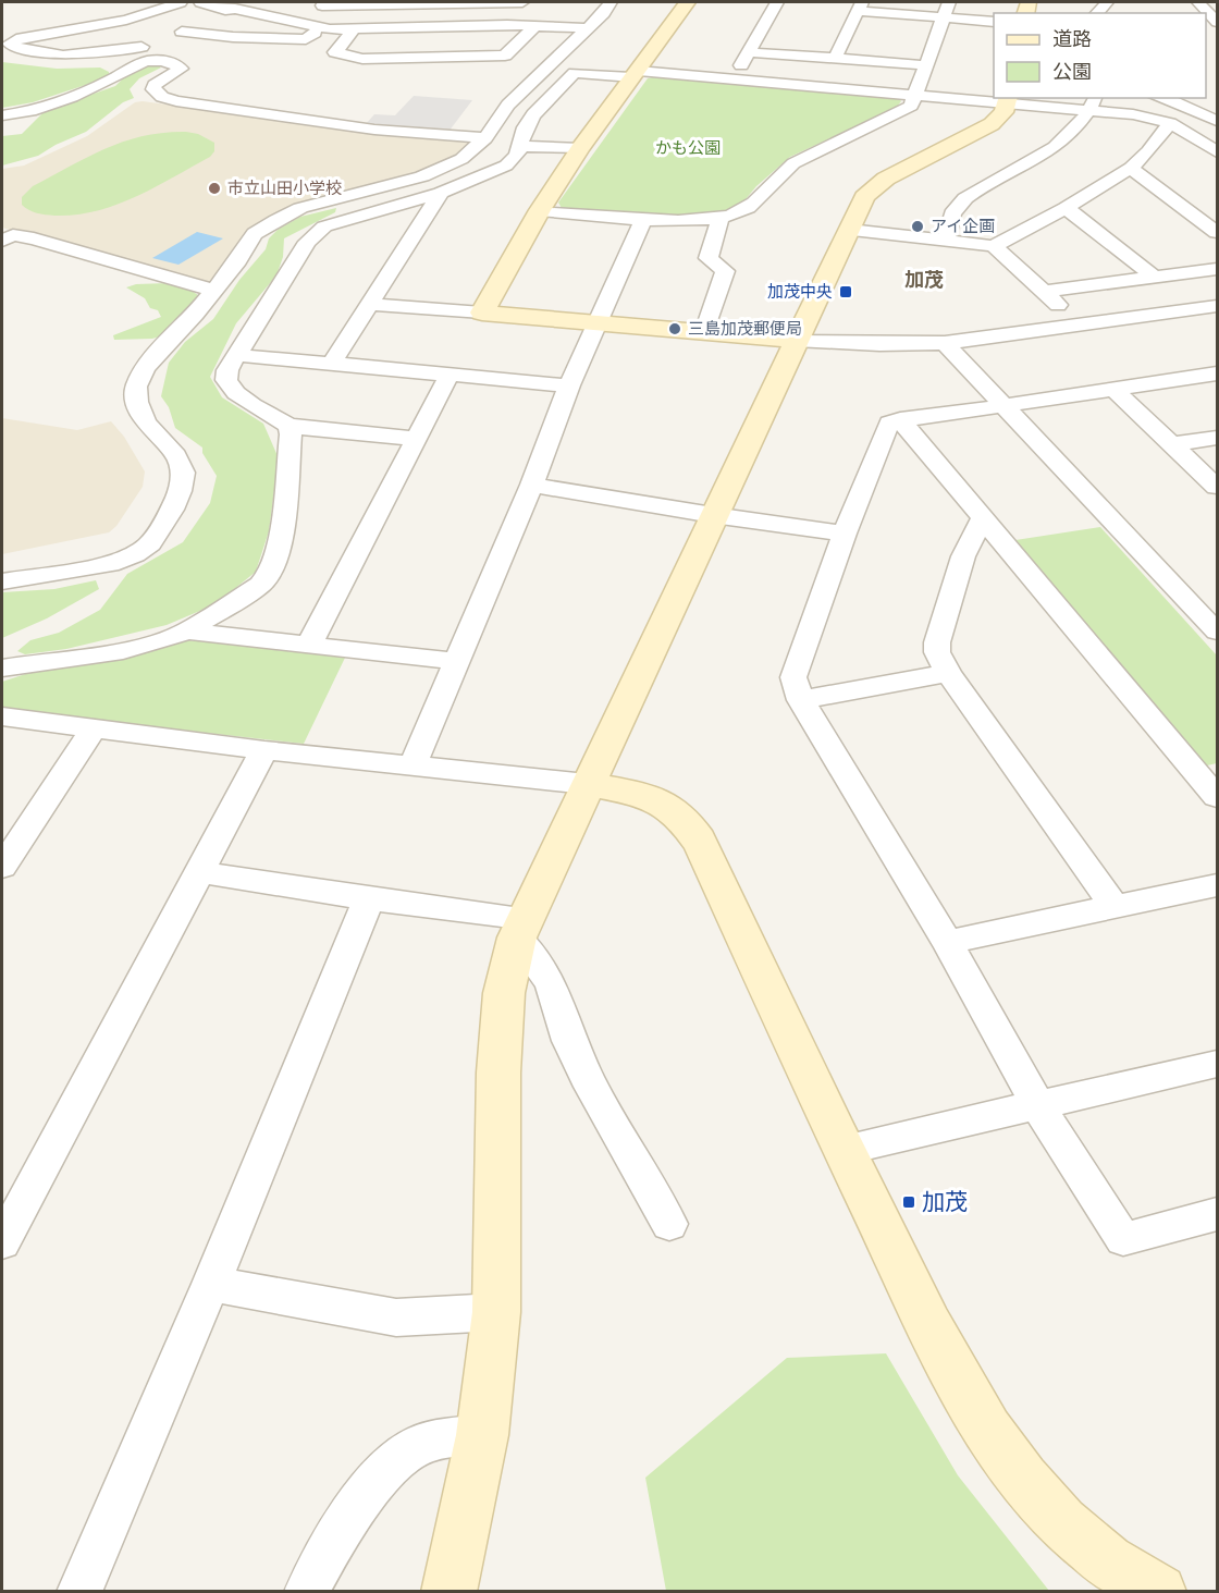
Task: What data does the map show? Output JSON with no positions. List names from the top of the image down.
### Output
{
  "districts": ["加茂"],
  "parks": ["かも公園"],
  "places": {
    "other": ["市立山田小学校", "アイ企画", "三島加茂郵便局"],
    "transit": ["加茂中央", "加茂"]
  },
  "legend": ["道路", "公園"]
}
